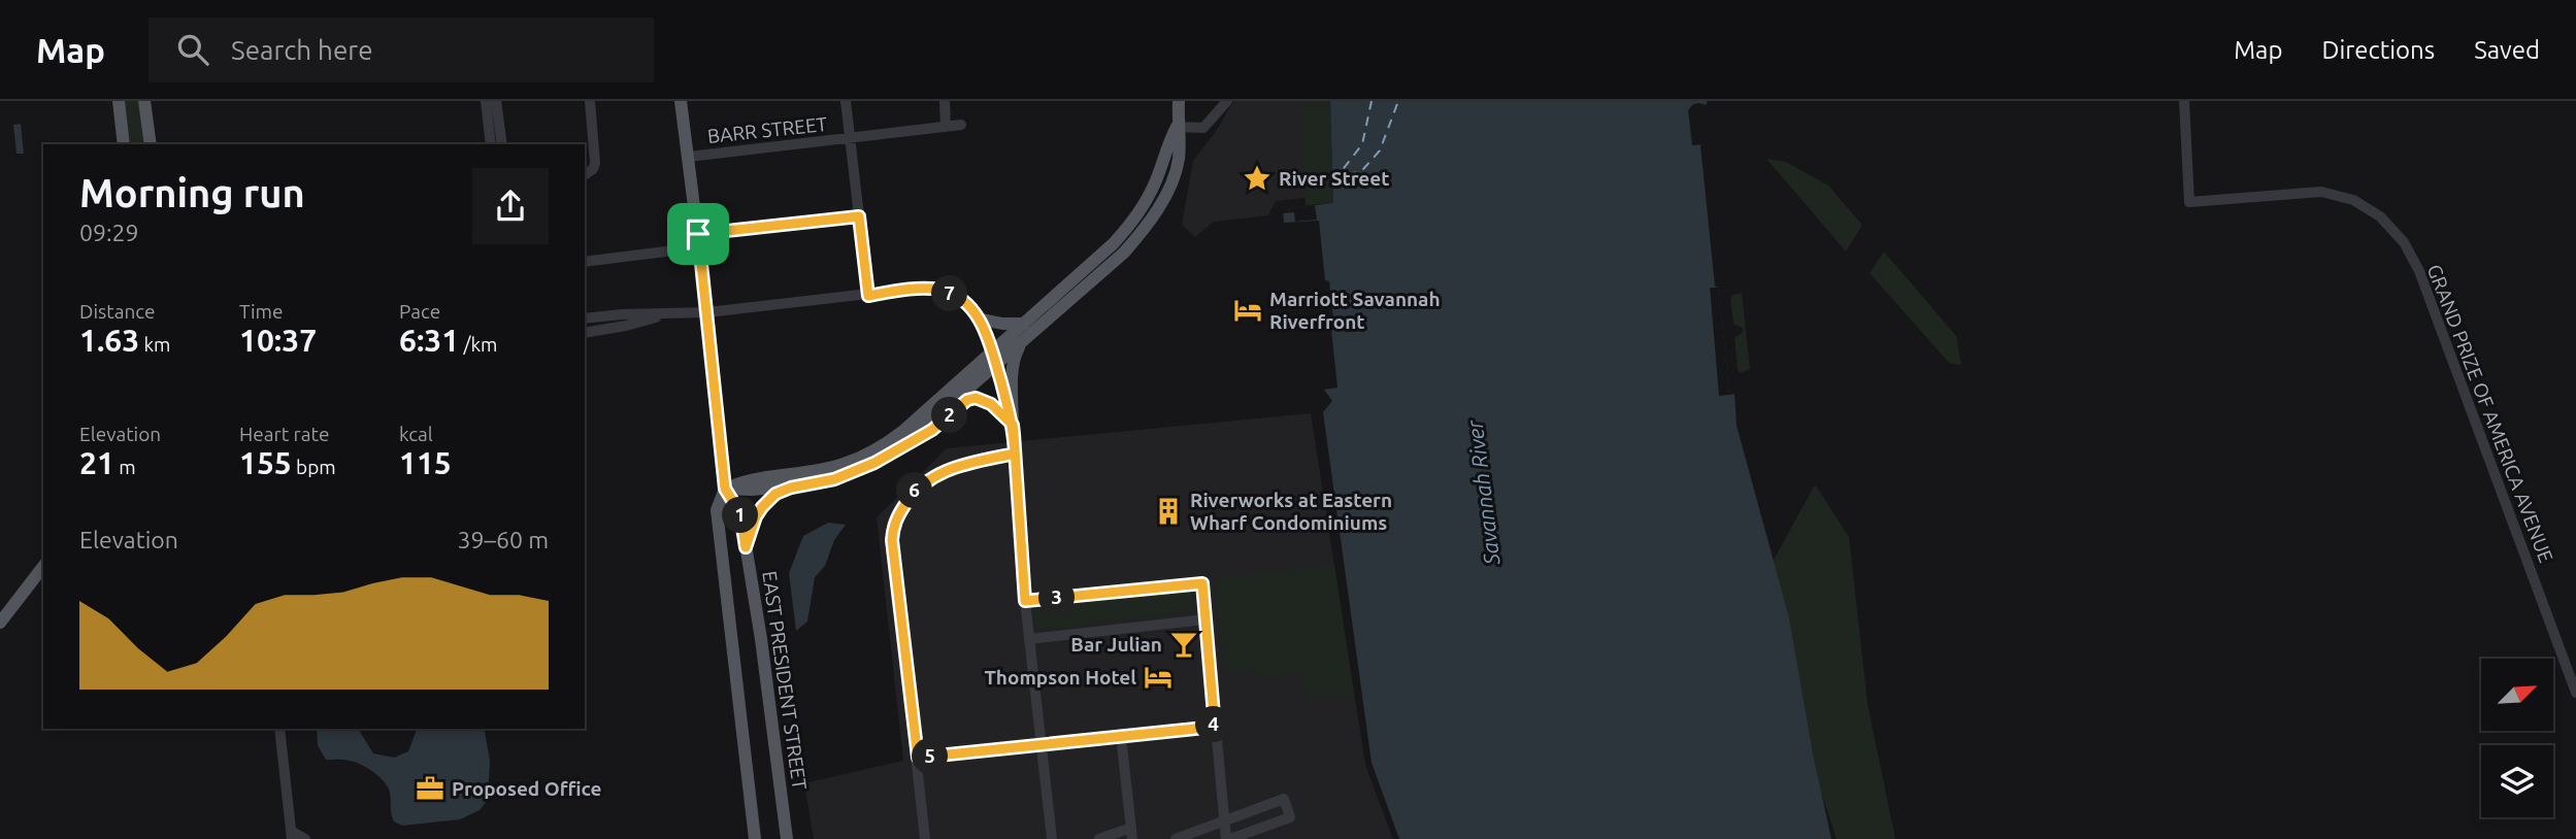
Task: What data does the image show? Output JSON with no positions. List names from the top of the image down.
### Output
{
  "streets": {
    "main road": ["EAST PRESIDENT STREET"],
    "street": ["BARR STREET", "GRAND PRIZE OF AMERICA AVENUE"]
  },
  "crossings": [
    ["BARR STREET", "EAST PRESIDENT STREET"]
  ],
  "water": ["Savannah River"],
  "places": {
    "place": ["River Street"],
    "hotel": ["Marriott Savannah Riverfront", "Thompson Hotel"],
    "building": ["Riverworks at Eastern Wharf Condominiums"],
    "bar": ["Bar Julian"],
    "office": ["Proposed Office"]
  },
  "north": "top right",
  "page": {
    "header": "Map",
    "search": "Search here",
    "nav": ["Map", "Directions", "Saved"],
    "heading": ["Morning run", "09:29"],
    "stats": [
      ["Distance", "1.63 km"],
      ["Time", "10:37"],
      ["Pace", "6:31 /km"],
      ["Elevation", "21 m"],
      ["Heart rate", "155 bpm"],
      ["kcal", "115"]
    ],
    "pins": [
      "7",
      "2",
      "6",
      "1",
      "3",
      "4",
      "5"
    ],
    "chart": ["Elevation", "39–60 m"]
  }
}
